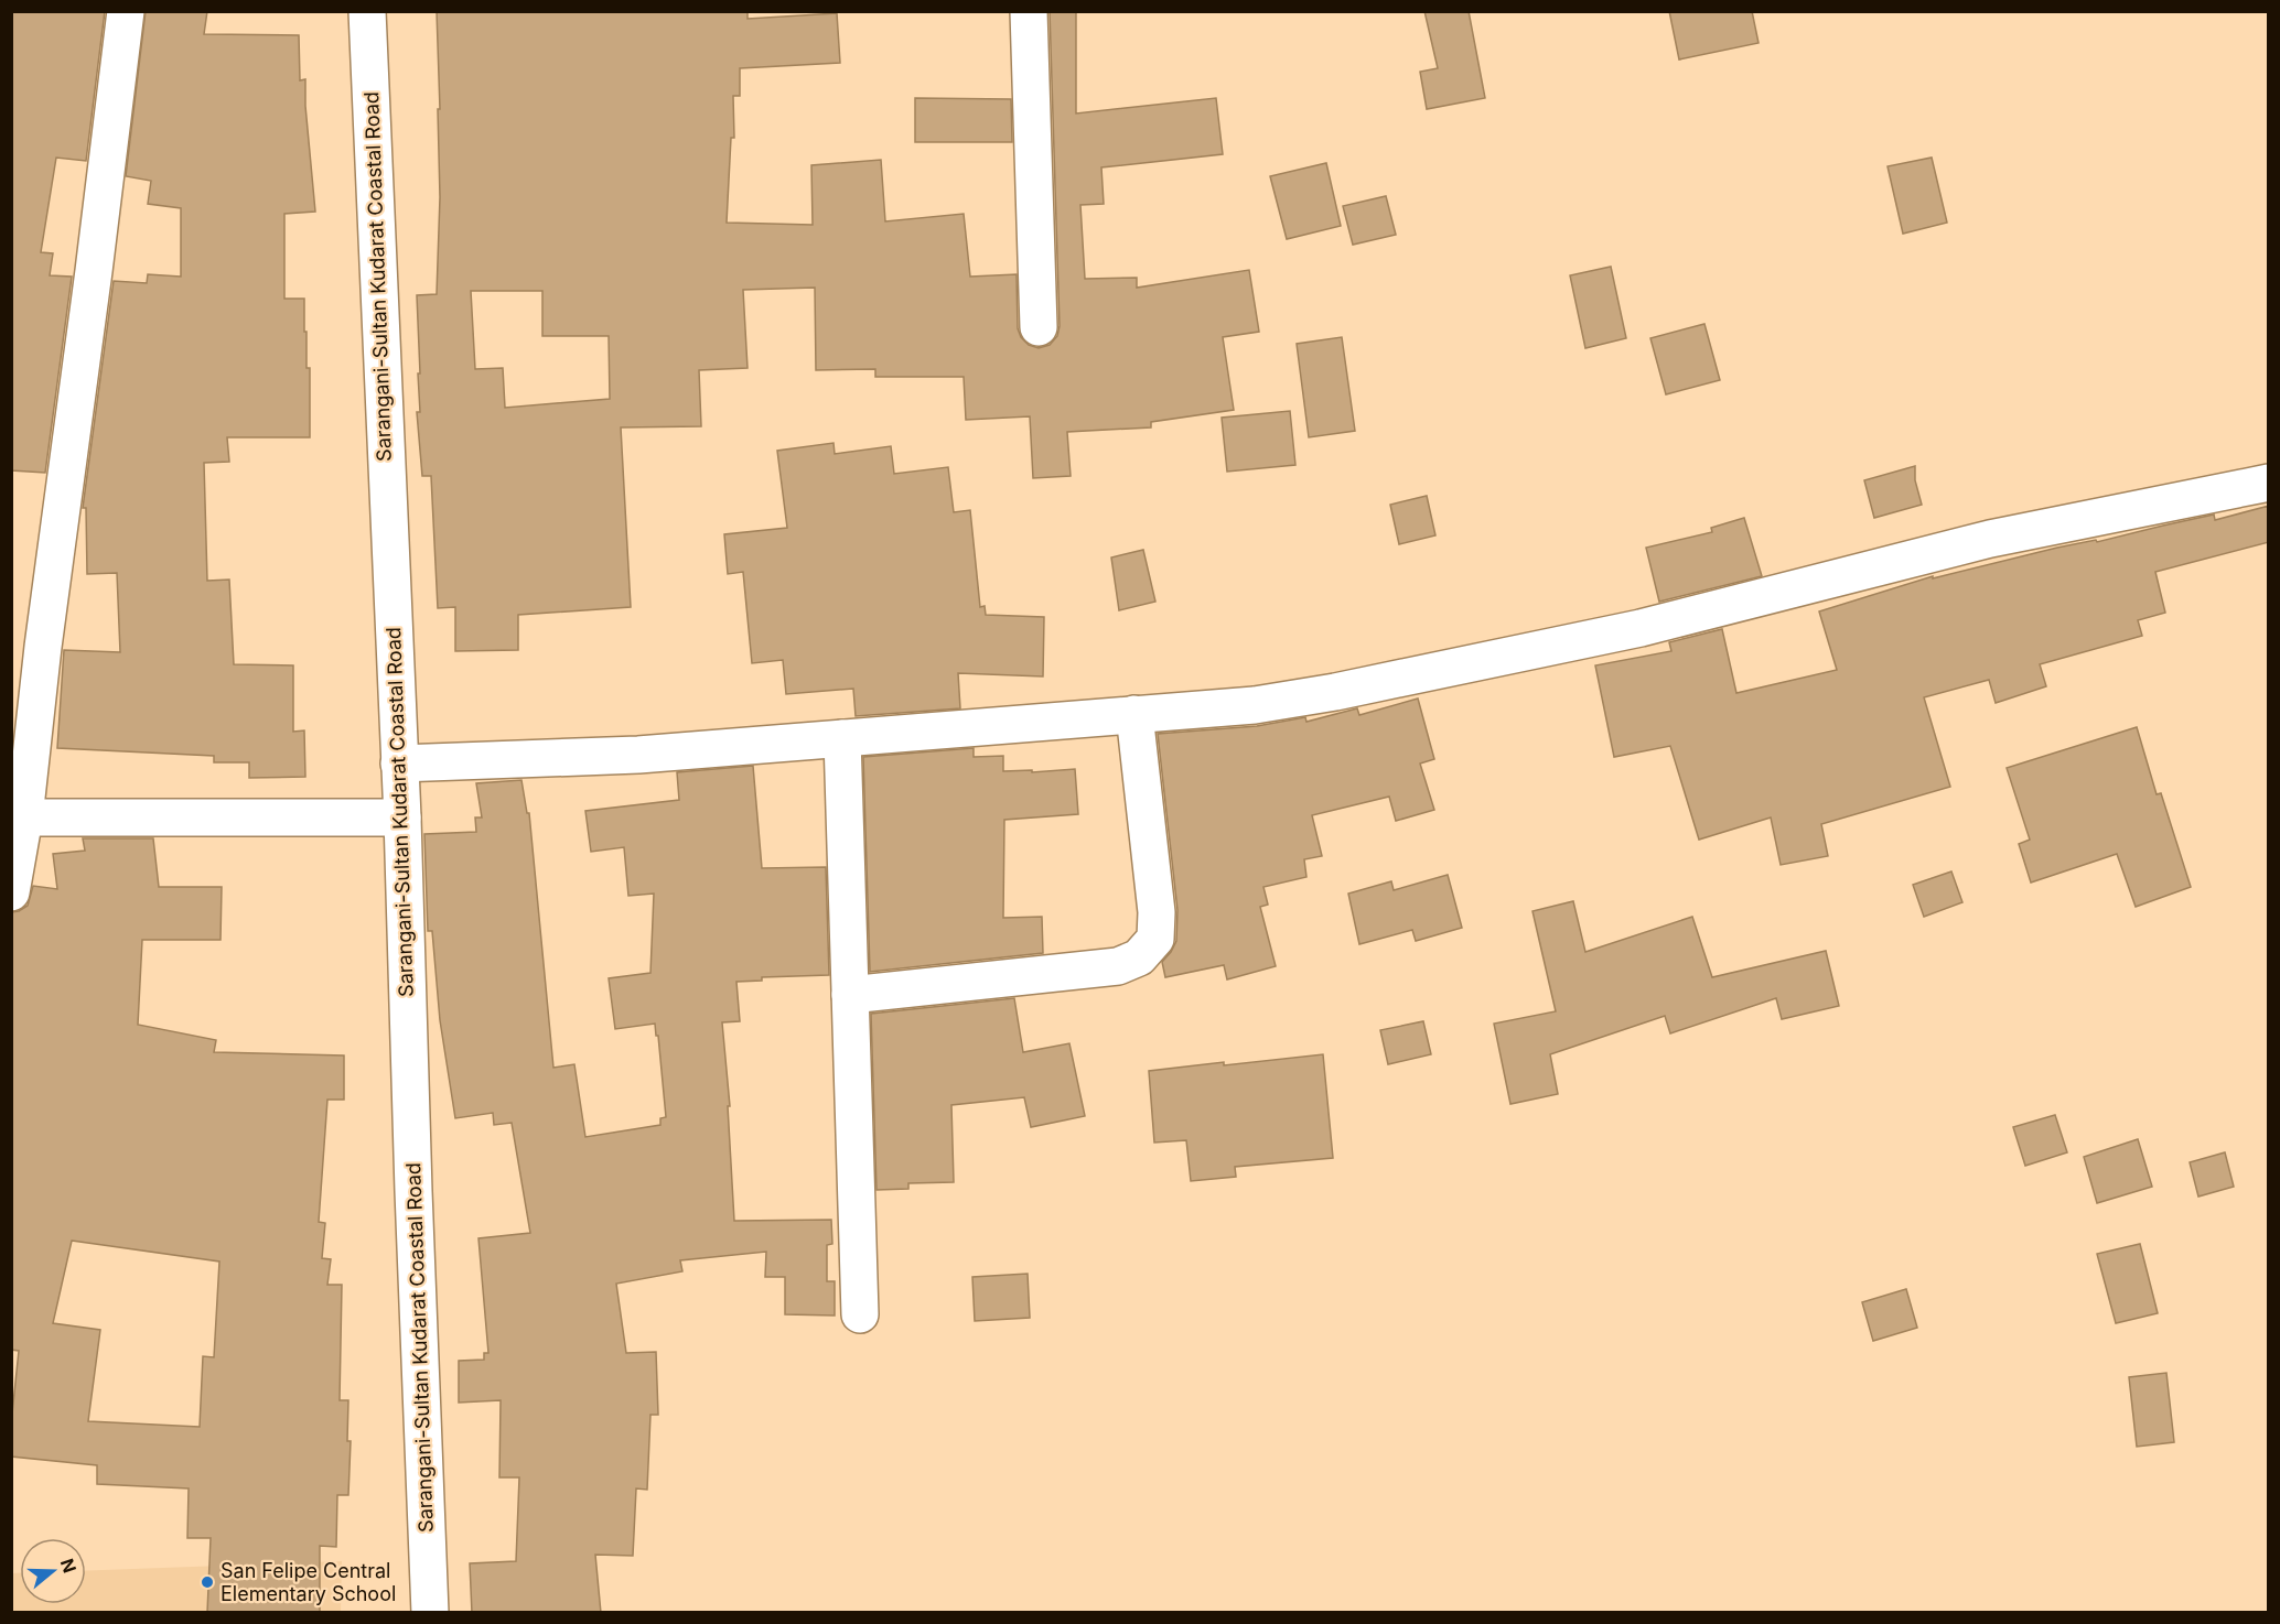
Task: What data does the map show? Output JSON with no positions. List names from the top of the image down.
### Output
{
  "streets": {
    "street": ["Sarangani-Sultan Kudarat Coastal Road"]
  },
  "places": ["San Felipe Central Elementary School"],
  "north": "right"
}
